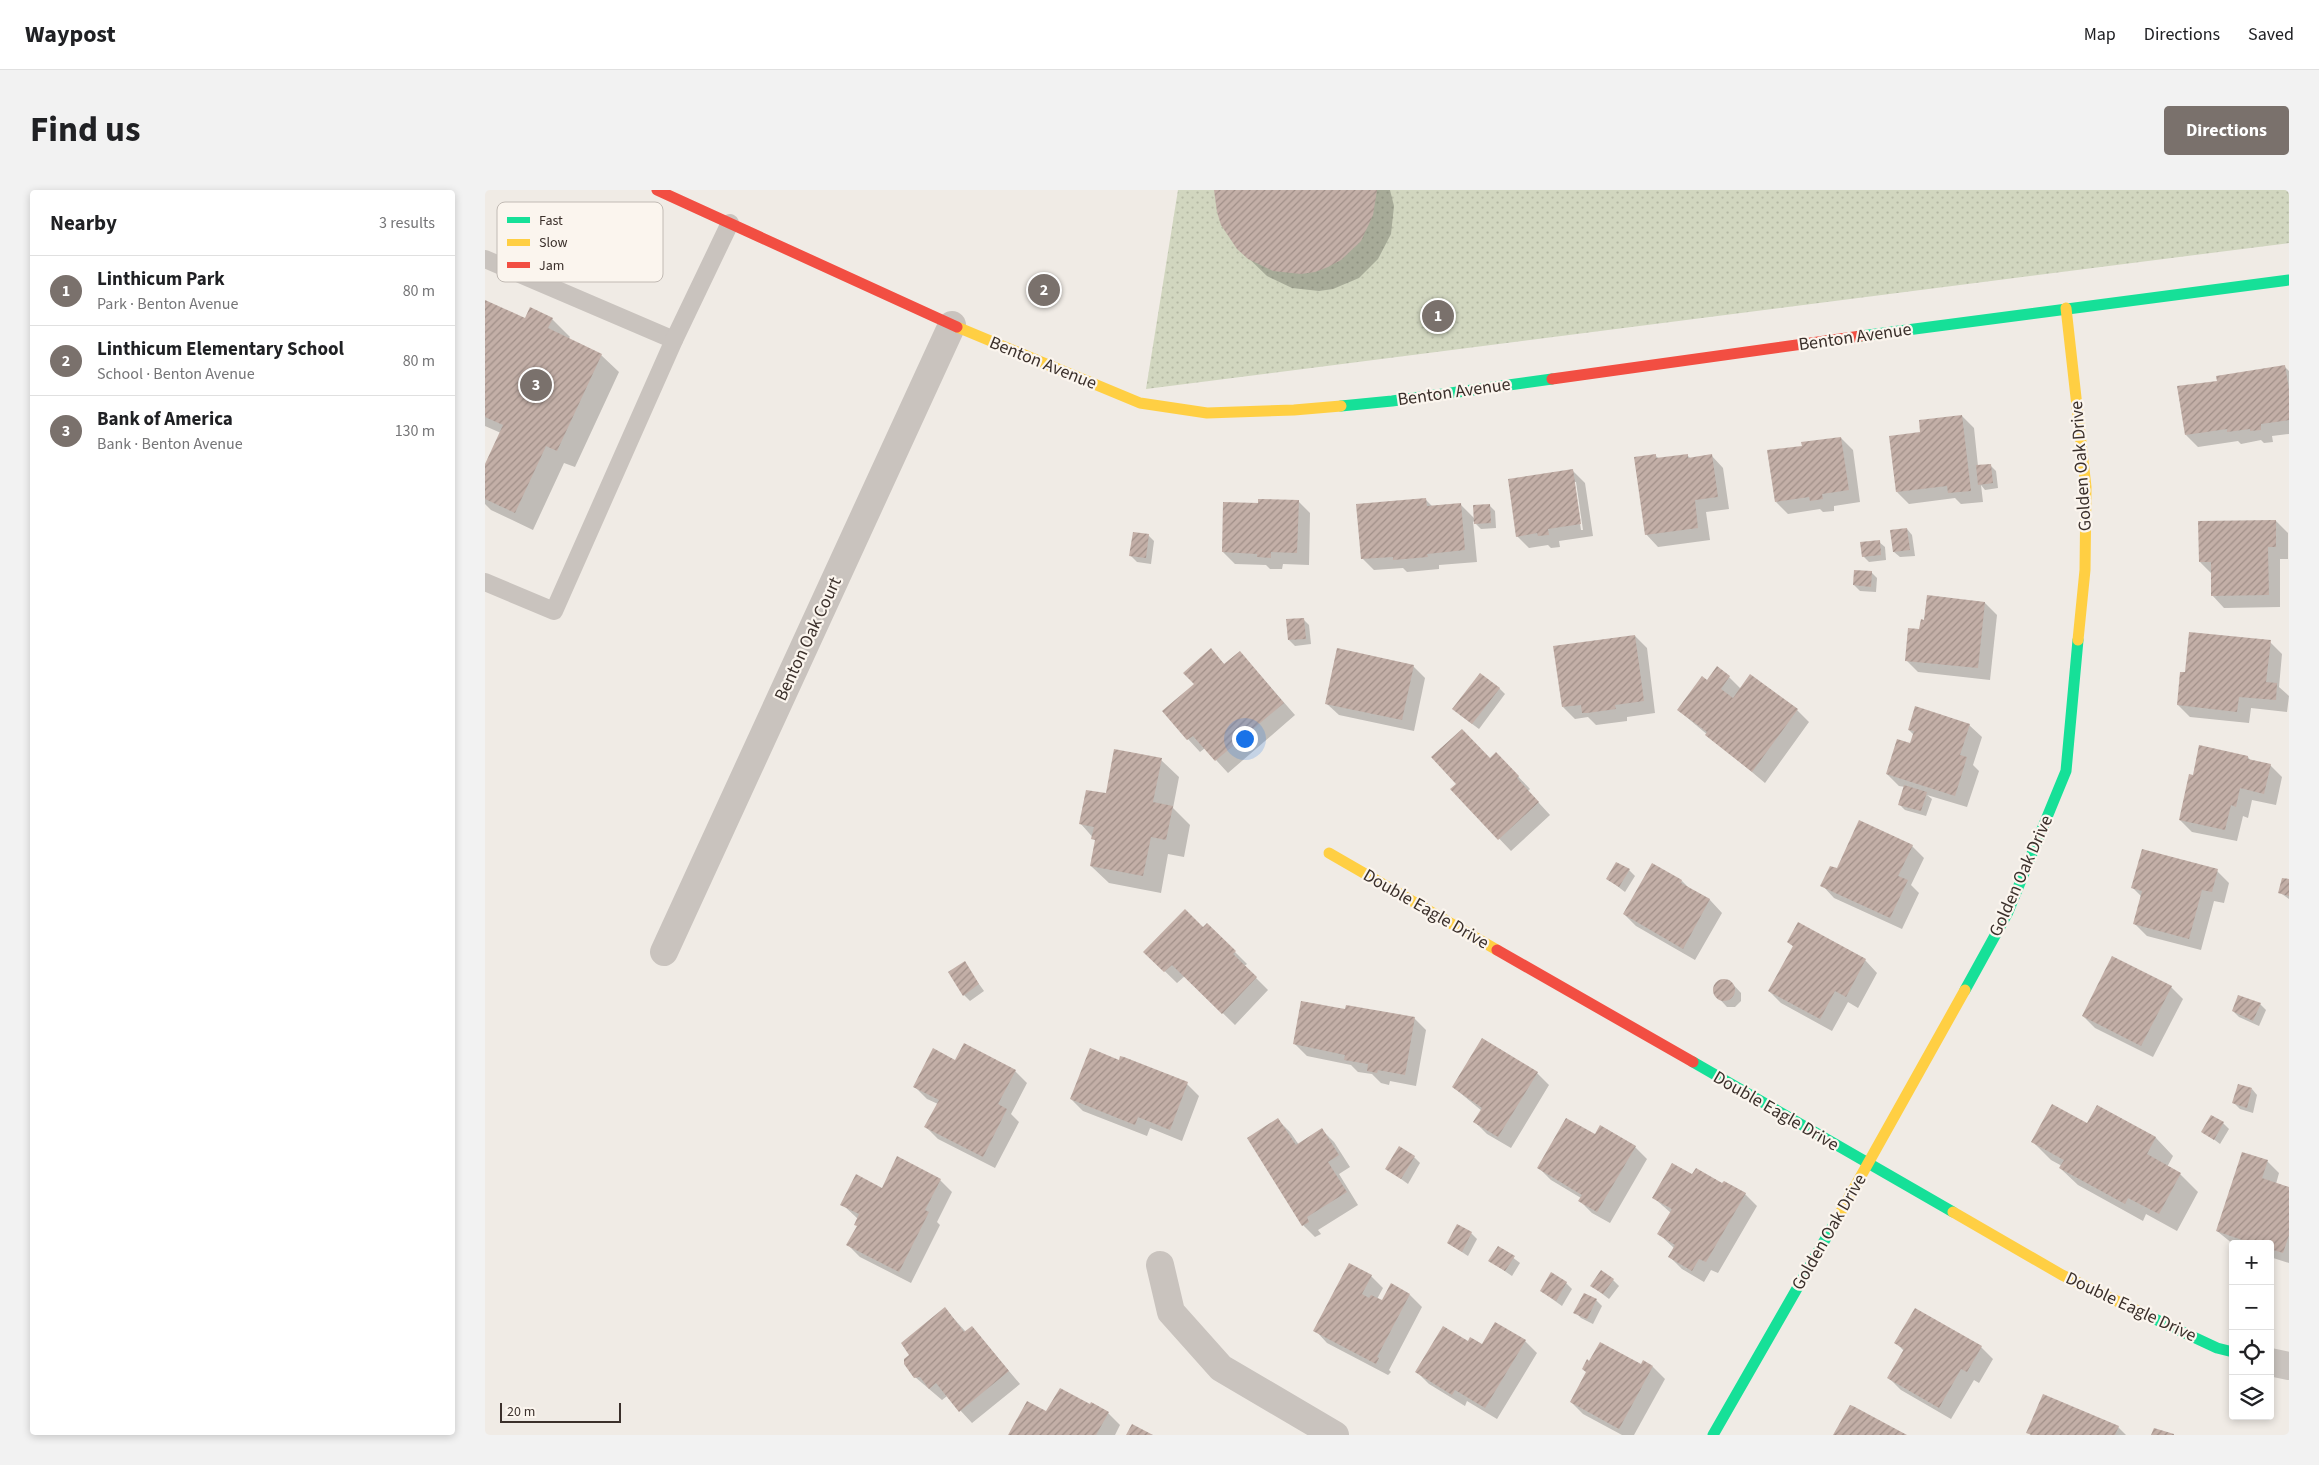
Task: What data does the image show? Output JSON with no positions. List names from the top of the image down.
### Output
{
  "streets": {
    "street": [
      "Benton Avenue",
      "Golden Oak Drive",
      "Benton Oak Court",
      "Double Eagle Drive"
    ]
  },
  "crossings": [
    ["Benton Avenue", "Golden Oak Drive"],
    ["Benton Avenue", "Benton Oak Court"],
    ["Golden Oak Drive", "Double Eagle Drive"]
  ],
  "legend": ["Fast", "Slow", "Jam"],
  "scale_bar": "20 m",
  "page": {
    "header": "Waypost",
    "nav": ["Map", "Directions", "Saved"],
    "title": "Find us",
    "buttons": "Directions",
    "heading": ["Nearby", "3 results"],
    "list": [
      {
        "mark": "1",
        "name": "Linthicum Park",
        "note": "Park · Benton Avenue",
        "value": "80 m"
      },
      {
        "mark": "2",
        "name": "Linthicum Elementary School",
        "note": "School · Benton Avenue",
        "value": "80 m"
      },
      {
        "mark": "3",
        "name": "Bank of America",
        "note": "Bank · Benton Avenue",
        "value": "130 m"
      }
    ],
    "pins": ["2", "1", "3"],
    "map_buttons": ["+", "−"],
    "scale": "20 m"
  }
}
